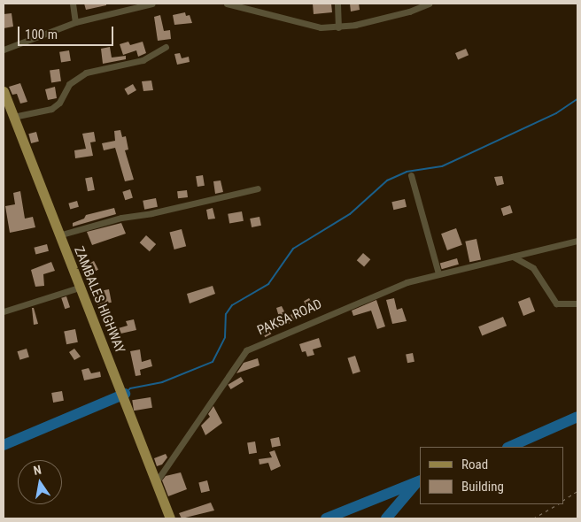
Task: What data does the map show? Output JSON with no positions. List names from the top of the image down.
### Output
{
  "streets": {
    "main road": ["ZAMBALES HIGHWAY"],
    "street": ["PAKSA ROAD"]
  },
  "crossings": [
    ["ZAMBALES HIGHWAY", "PAKSA ROAD"]
  ],
  "legend": ["Road", "Building"],
  "scale_bar": "100 m",
  "north": "top"
}
